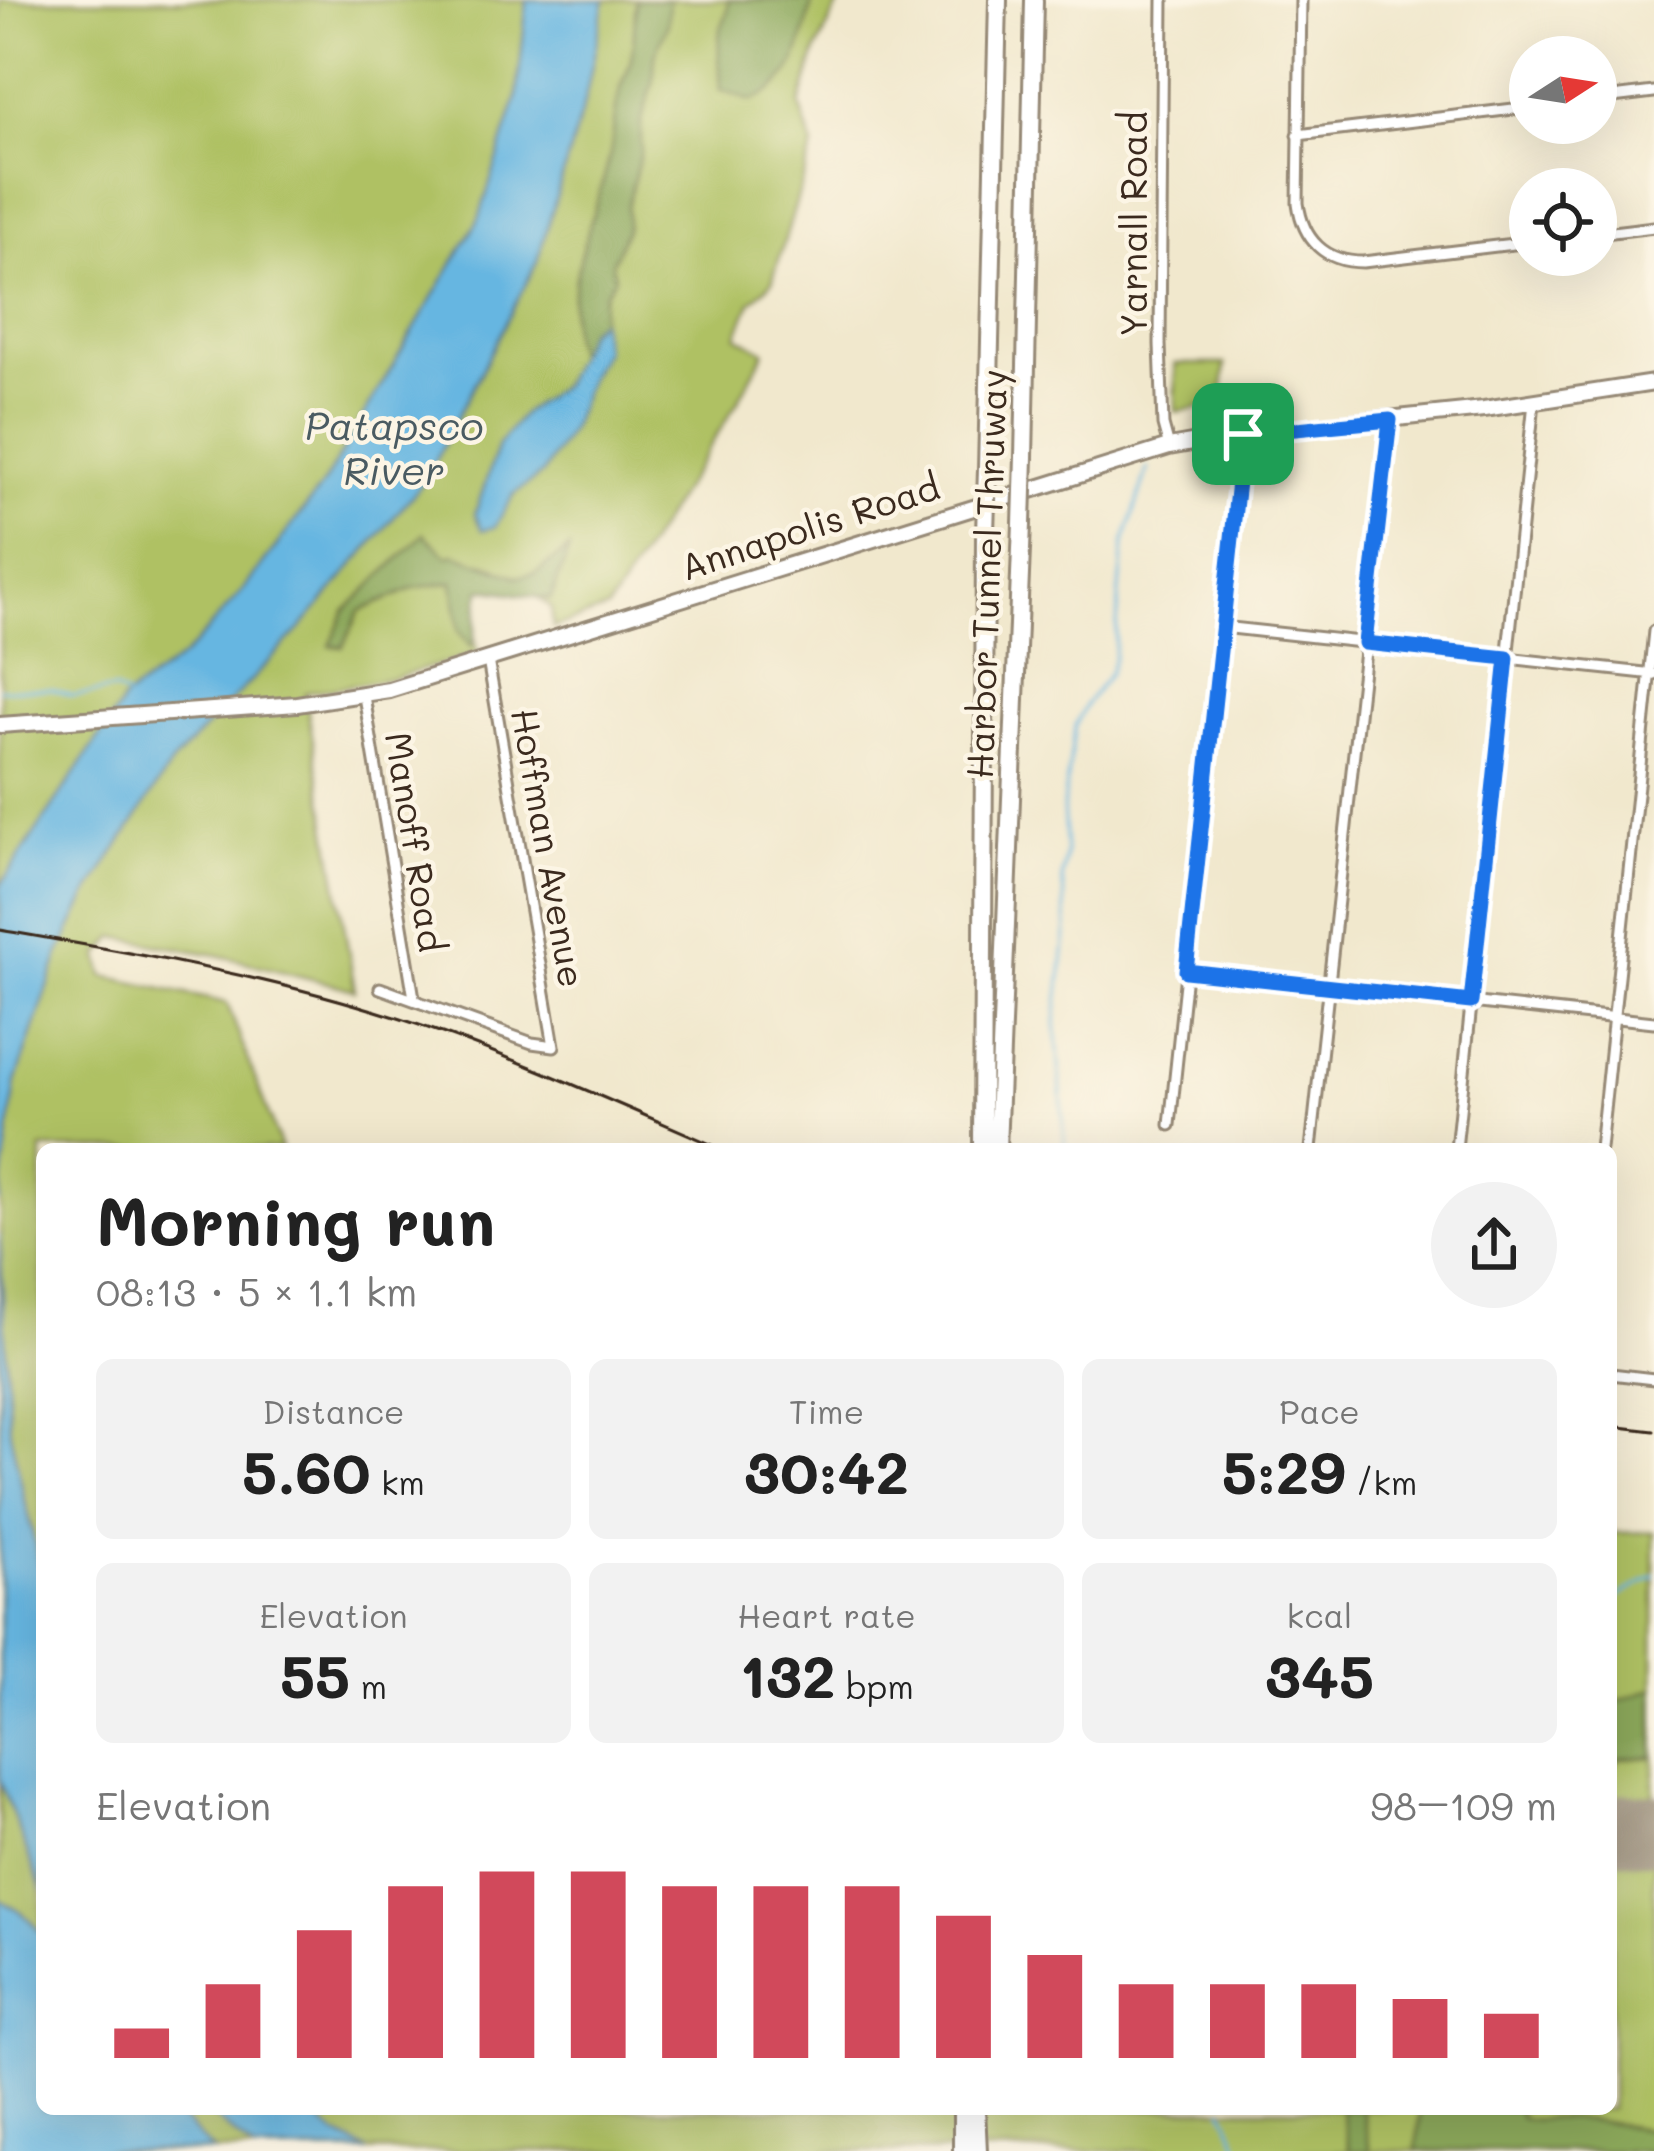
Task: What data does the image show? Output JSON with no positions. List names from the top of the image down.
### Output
{
  "streets": {
    "highway": ["Harbor Tunnel Thruway"],
    "main road": ["Annapolis Road"],
    "street": ["Yarnall Road", "Manoff Road", "Hoffman Avenue"]
  },
  "crossings": [
    ["Yarnall Road", "Annapolis Road"],
    ["Annapolis Road", "Manoff Road"],
    ["Annapolis Road", "Hoffman Avenue"],
    ["Manoff Road", "Hoffman Avenue"]
  ],
  "water": ["Patapsco River"],
  "north": "right",
  "page": {
    "heading": ["Morning run", "08:13 · 5 × 1.1 km"],
    "stats": [
      ["Distance", "5.60 km"],
      ["Time", "30:42"],
      ["Pace", "5:29 /km"],
      ["Elevation", "55 m"],
      ["Heart rate", "132 bpm"],
      ["kcal", "345"]
    ],
    "chart": ["Elevation", "98–109 m"]
  }
}
